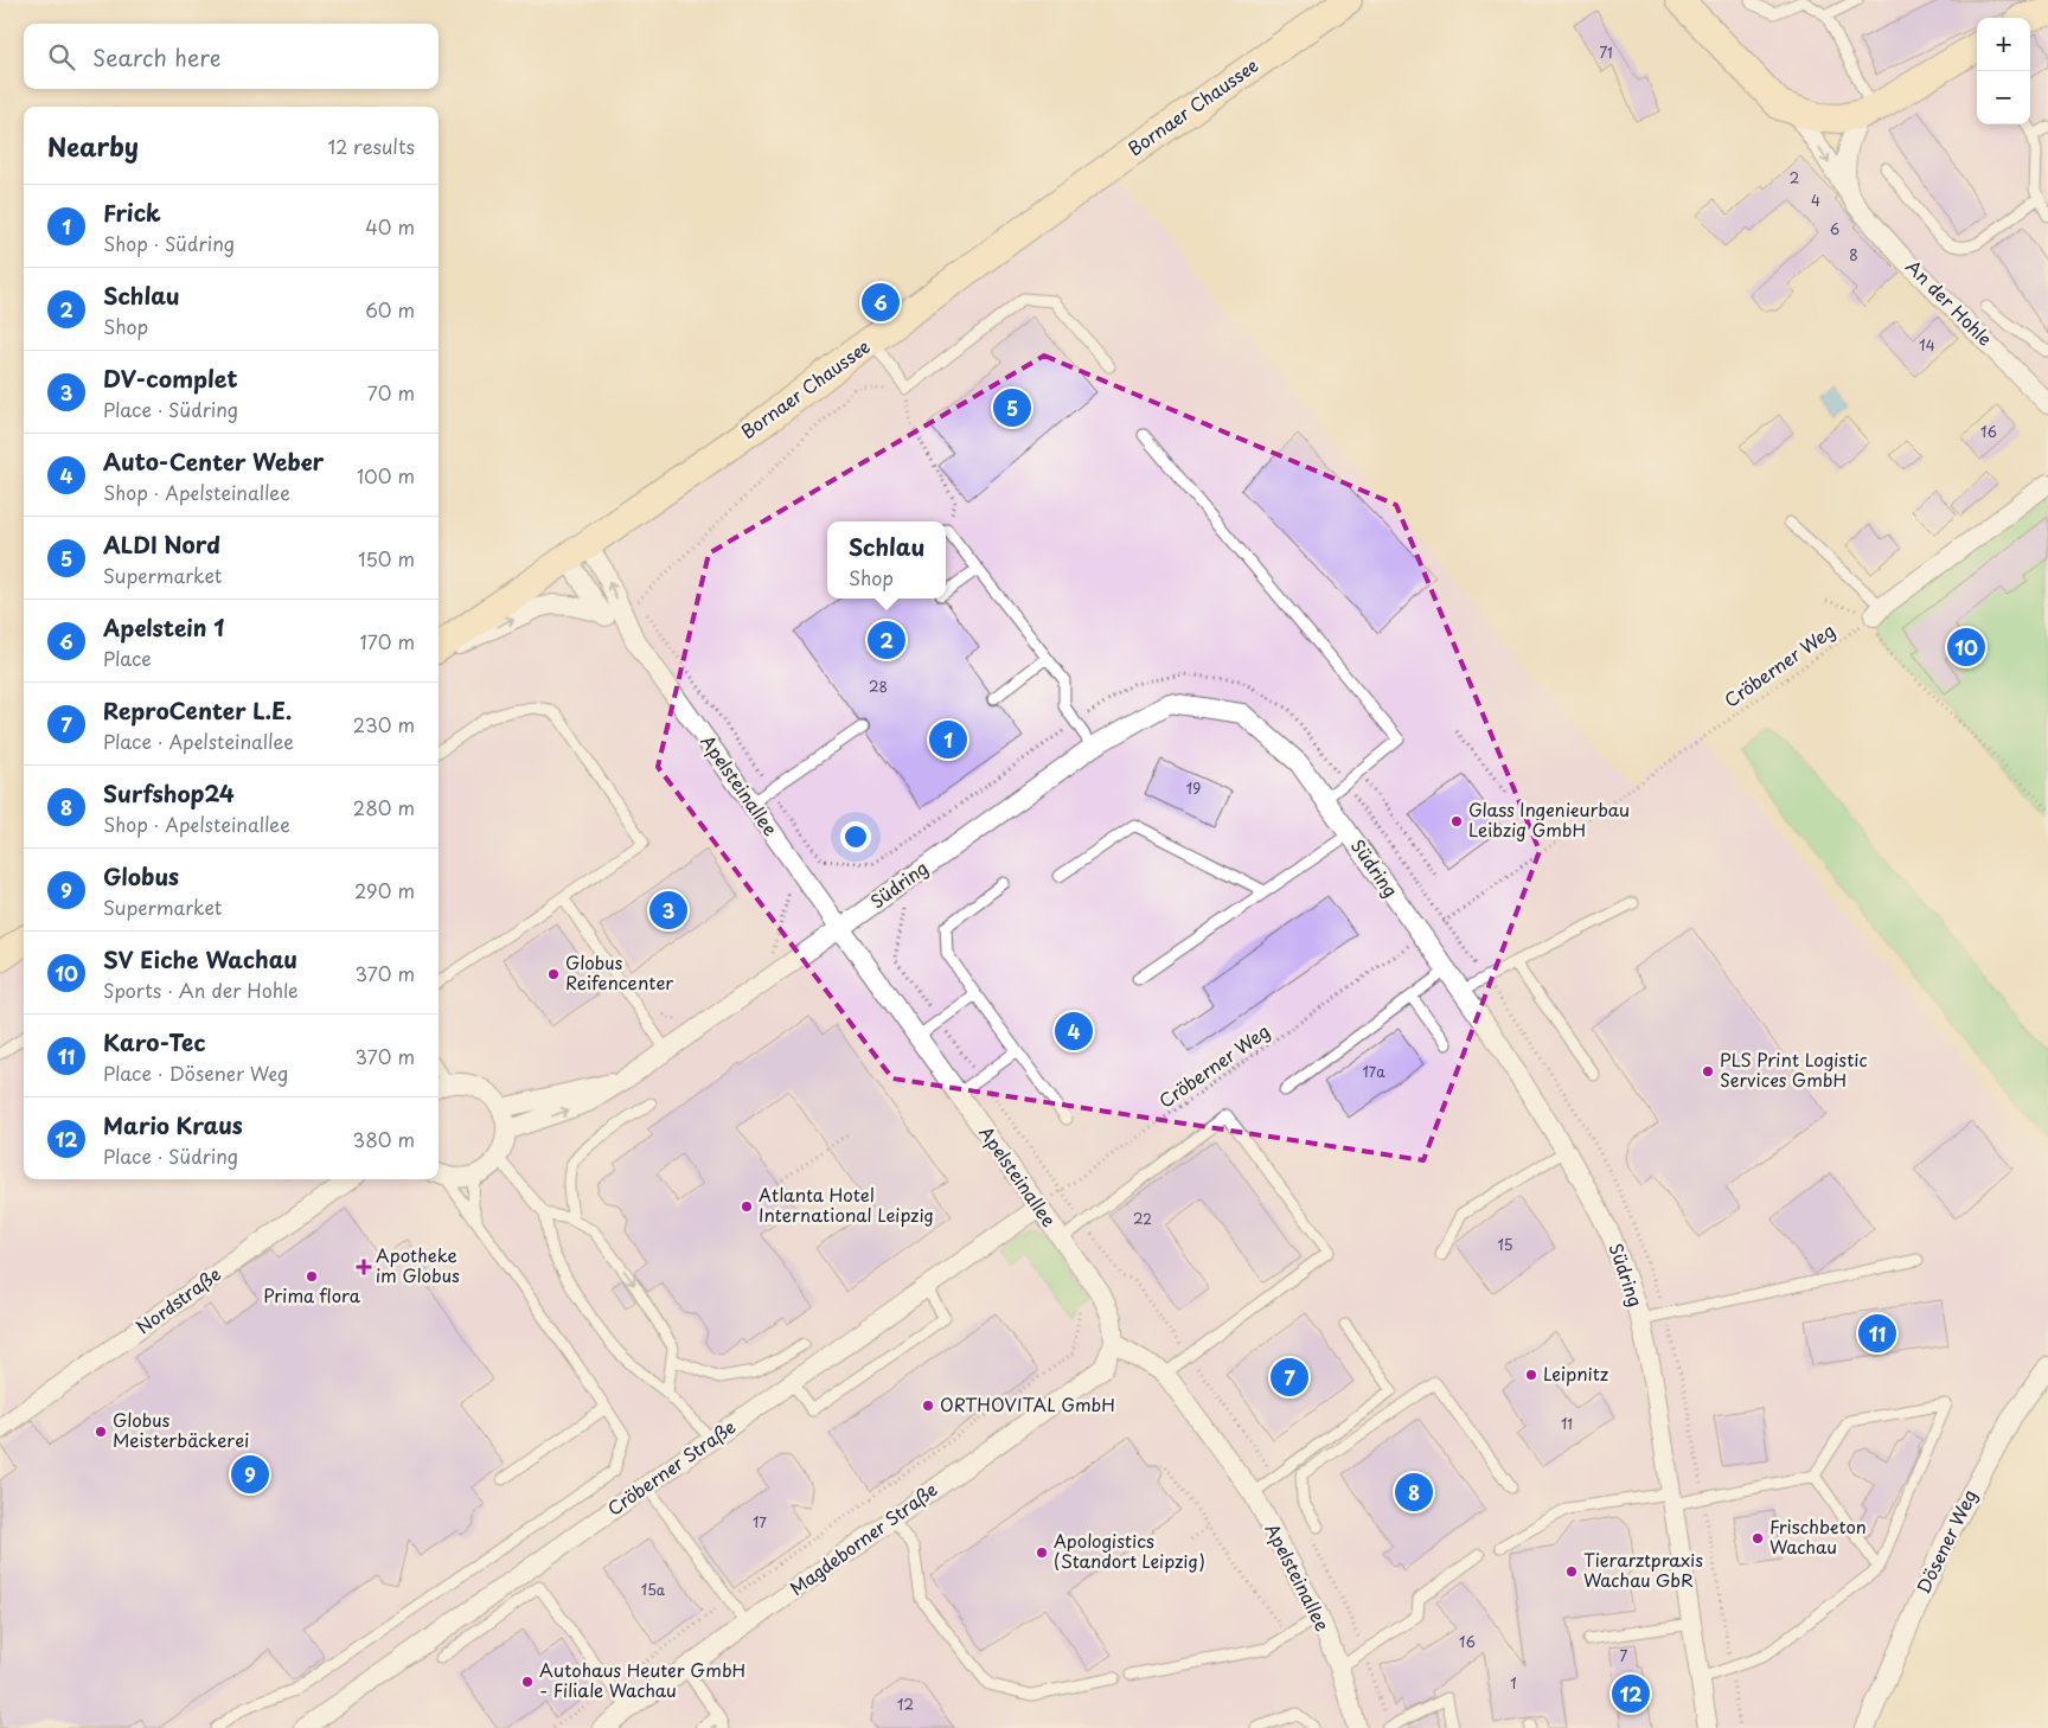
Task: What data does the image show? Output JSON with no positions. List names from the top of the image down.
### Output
{
  "streets": {
    "main road": ["Bornaer Chaussee"],
    "street": [
      "An der Hohle",
      "Apelsteinallee",
      "Südring",
      "Nordstraße",
      "Cröberner Straße",
      "Magdeborner Straße",
      "Dösener Weg"
    ],
    "path": ["Cröberner Weg"]
  },
  "crossings": [
    ["Bornaer Chaussee", "Apelsteinallee"],
    ["Cröberner Weg", "Apelsteinallee"],
    ["Cröberner Weg", "Cröberner Straße"],
    ["Apelsteinallee", "Südring"],
    ["Apelsteinallee", "Cröberner Straße"],
    ["Apelsteinallee", "Magdeborner Straße"]
  ],
  "places": {
    "other": [
      "Glass Ingenieurbau Leibzig GmbH",
      "Globus Reifencenter",
      "PLS Print Logistic Services GmbH",
      "Atlanta Hotel International Leipzig",
      "Prima flora",
      "Leipnitz",
      "ORTHOVITAL GmbH",
      "Globus Meisterbäckerei",
      "Frischbeton Wachau",
      "Apologistics (Standort Leipzig)",
      "Tierarztpraxis Wachau GbR",
      "Autohaus Heuter GmbH - Filiale Wachau"
    ],
    "health": ["Apotheke im Globus"]
  },
  "house_numbers": [
    "71",
    "2",
    "4",
    "6",
    "8",
    "14",
    "16",
    "28",
    "19",
    "17a",
    "22",
    "15",
    "11",
    "17",
    "15a",
    "16",
    "7",
    "1",
    "12"
  ],
  "page": {
    "map_buttons": ["+", "−"],
    "search": "Search here",
    "heading": ["Nearby", "12 results"],
    "list": [
      {
        "mark": "1",
        "name": "Frick",
        "note": "Shop · Südring",
        "value": "40 m"
      },
      {
        "mark": "2",
        "name": "Schlau",
        "note": "Shop",
        "value": "60 m"
      },
      {
        "mark": "3",
        "name": "DV-complet",
        "note": "Place · Südring",
        "value": "70 m"
      },
      {
        "mark": "4",
        "name": "Auto-Center Weber",
        "note": "Shop · Apelsteinallee",
        "value": "100 m"
      },
      {
        "mark": "5",
        "name": "ALDI Nord",
        "note": "Supermarket",
        "value": "150 m"
      },
      {
        "mark": "6",
        "name": "Apelstein 1",
        "note": "Place",
        "value": "170 m"
      },
      {
        "mark": "7",
        "name": "ReproCenter L.E.",
        "note": "Place · Apelsteinallee",
        "value": "230 m"
      },
      {
        "mark": "8",
        "name": "Surfshop24",
        "note": "Shop · Apelsteinallee",
        "value": "280 m"
      },
      {
        "mark": "9",
        "name": "Globus",
        "note": "Supermarket",
        "value": "290 m"
      },
      {
        "mark": "10",
        "name": "SV Eiche Wachau",
        "note": "Sports · An der Hohle",
        "value": "370 m"
      },
      {
        "mark": "11",
        "name": "Karo-Tec",
        "note": "Place · Dösener Weg",
        "value": "370 m"
      },
      {
        "mark": "12",
        "name": "Mario Kraus",
        "note": "Place · Südring",
        "value": "380 m"
      }
    ],
    "pins": [
      "6",
      "5",
      "2",
      "10",
      "1",
      "3",
      "4",
      "11",
      "7",
      "9",
      "8",
      "12"
    ],
    "popup": ["Schlau", "Shop"]
  }
}
